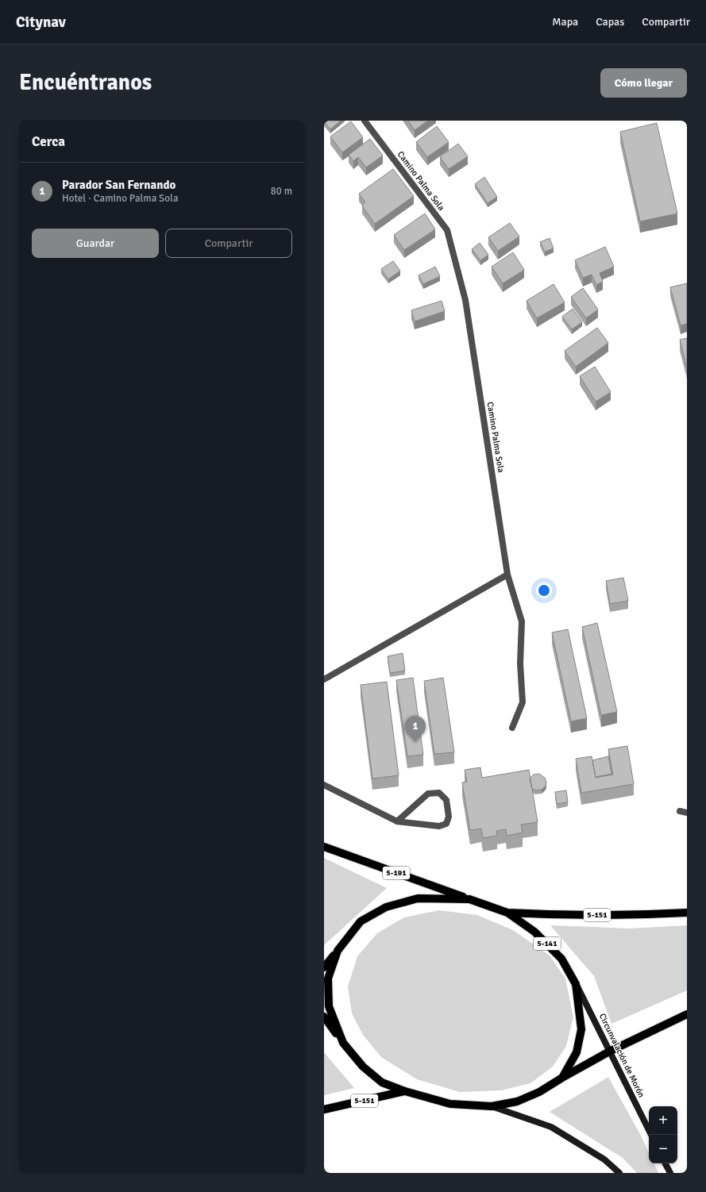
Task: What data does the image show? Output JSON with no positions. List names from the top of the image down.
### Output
{
  "streets": {
    "main road": [
      "5-191",
      "5-151",
      "5-141",
      "Circunvalación de Morón"
    ],
    "street": ["Camino Palma Sola"]
  },
  "crossings": [
    ["5-191", "5-151"],
    ["5-151", "5-141"],
    ["5-151", "Circunvalación de Morón"],
    ["5-141", "Circunvalación de Morón"]
  ],
  "page": {
    "header": "Citynav",
    "nav": ["Mapa", "Capas", "Compartir"],
    "buttons": [
      "Cómo llegar",
      ["Guardar", "Compartir"]
    ],
    "title": "Encuéntranos",
    "heading": "Cerca",
    "list": [
      {
        "mark": "1",
        "name": "Parador San Fernando",
        "note": "Hotel · Camino Palma Sola",
        "value": "80 m"
      }
    ],
    "pins": "1",
    "map_buttons": ["+", "−"]
  }
}
